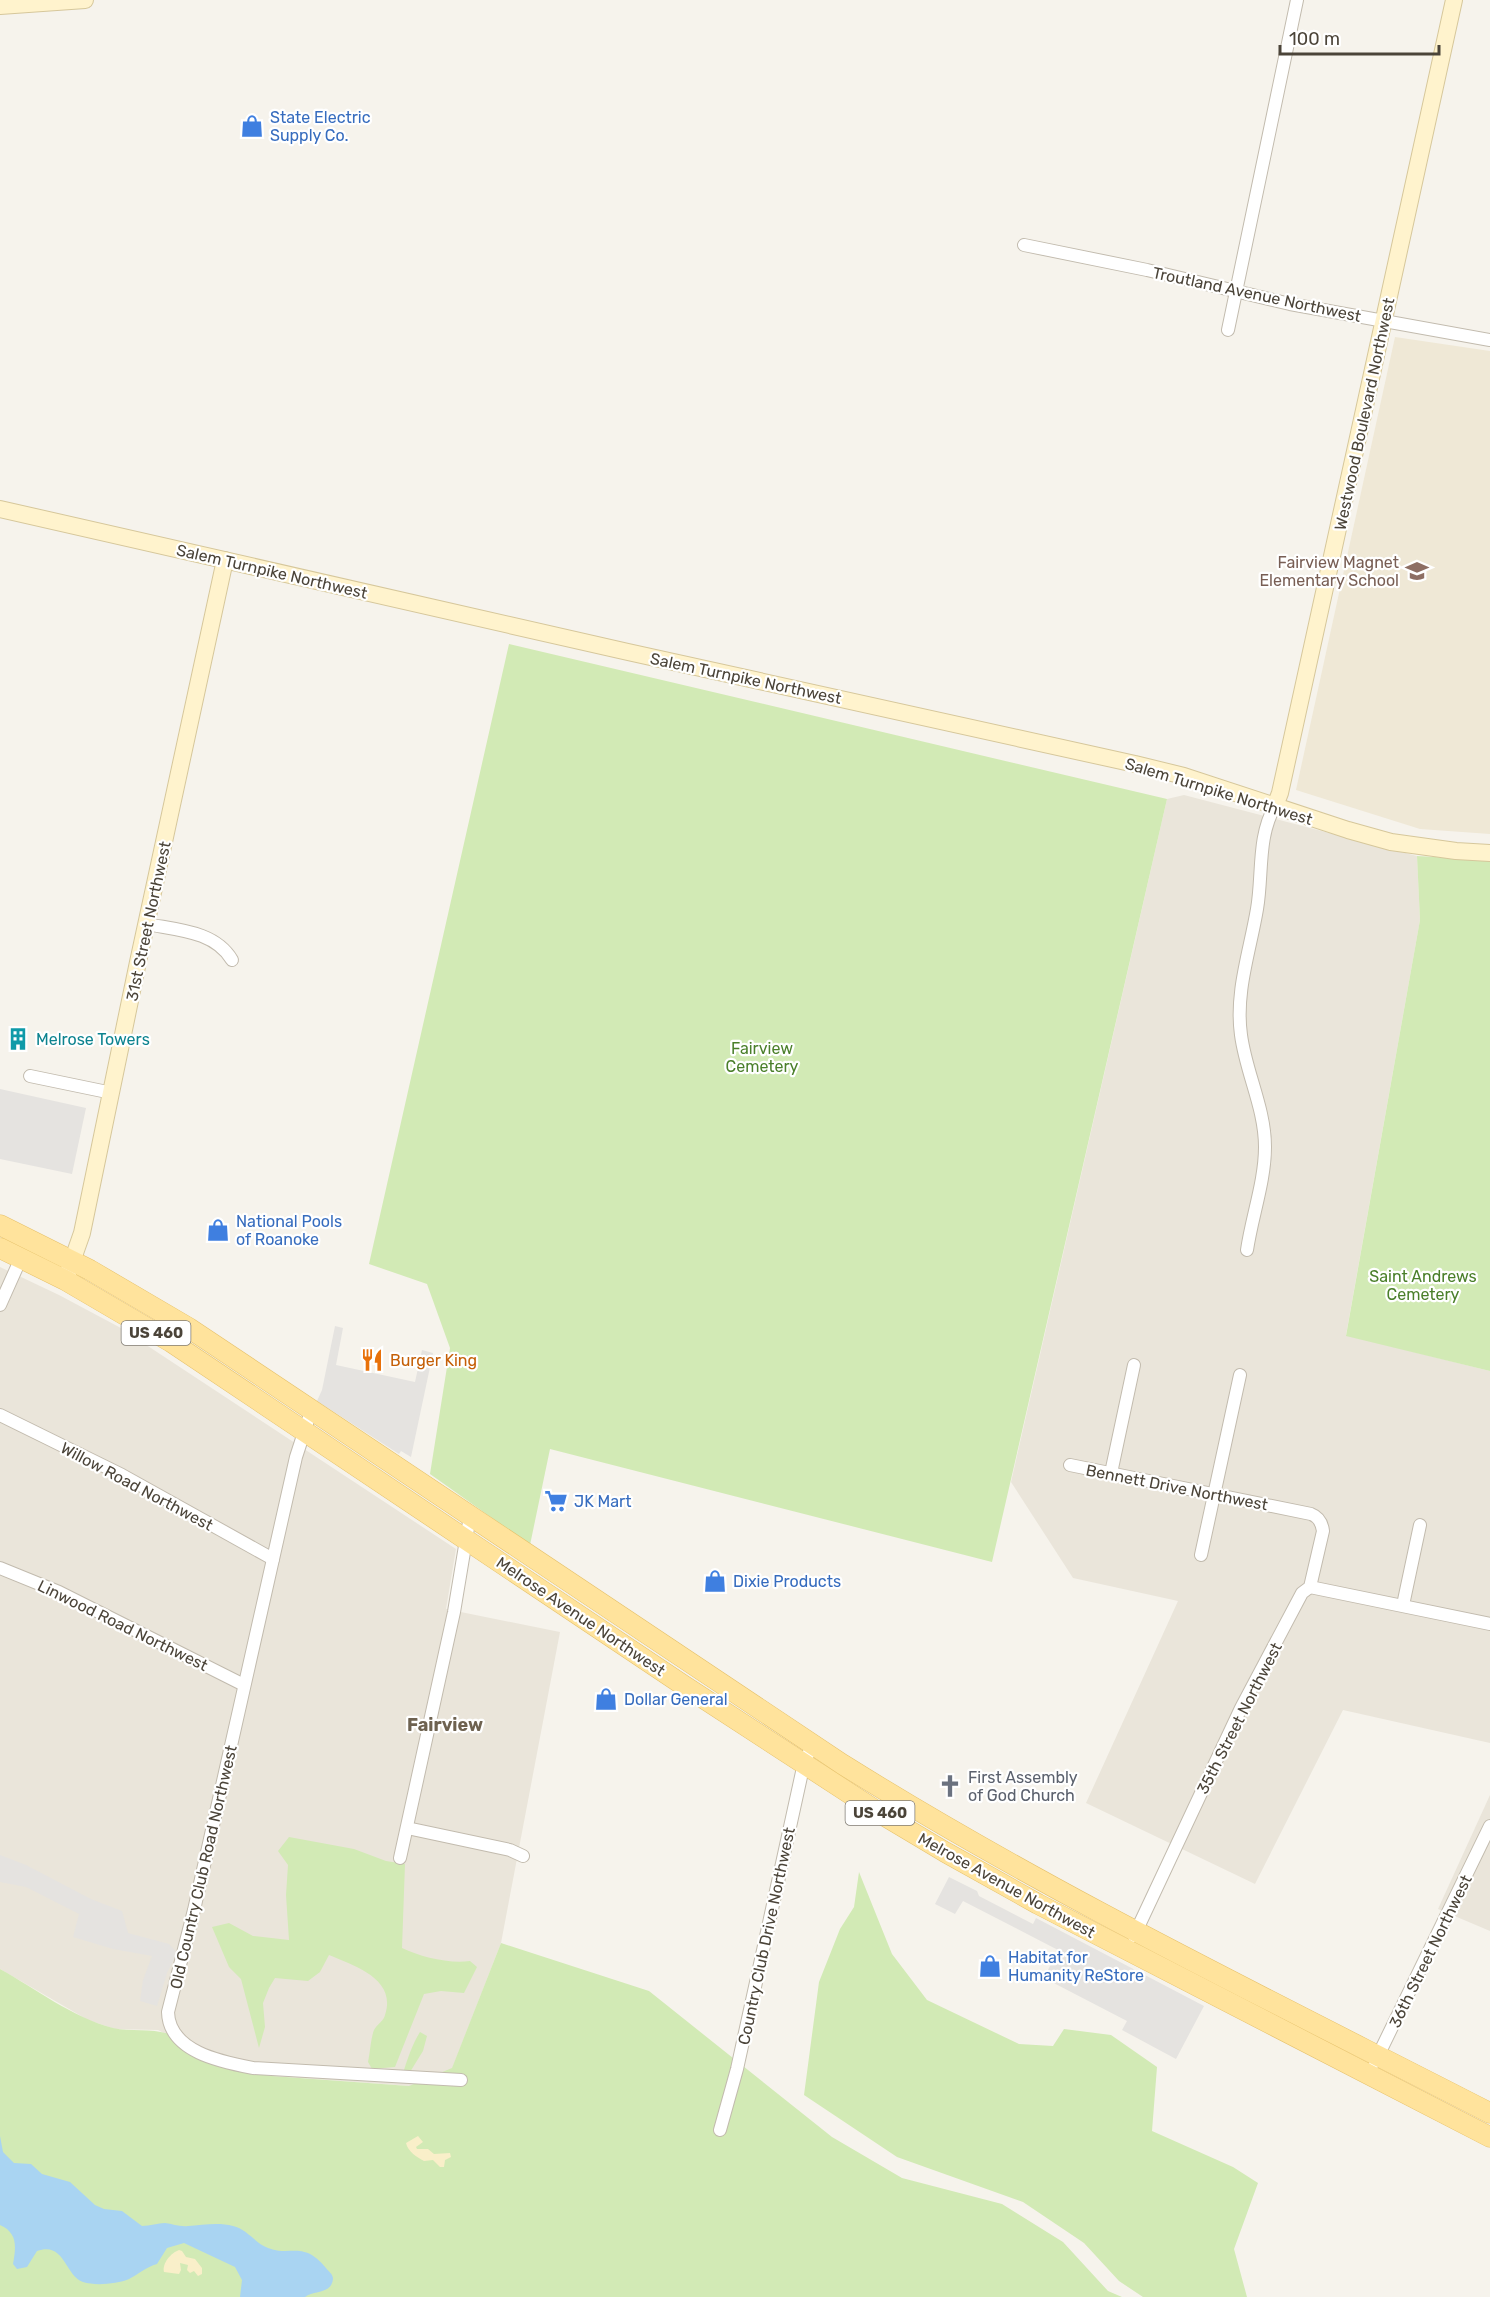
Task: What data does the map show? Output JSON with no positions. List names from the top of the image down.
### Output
{
  "streets": {
    "main road": ["US 460", "Melrose Avenue Northwest"],
    "street": [
      "Troutland Avenue Northwest",
      "Westwood Boulevard Northwest",
      "Salem Turnpike Northwest",
      "31st Street Northwest",
      "Willow Road Northwest",
      "Bennett Drive Northwest",
      "Linwood Road Northwest",
      "35th Street Northwest",
      "Old Country Club Road Northwest",
      "Country Club Drive Northwest",
      "36th Street Northwest"
    ]
  },
  "crossings": [
    ["Troutland Avenue Northwest", "Westwood Boulevard Northwest"],
    ["Westwood Boulevard Northwest", "Salem Turnpike Northwest"],
    ["Salem Turnpike Northwest", "31st Street Northwest"],
    ["31st Street Northwest", "Melrose Avenue Northwest"],
    ["Willow Road Northwest", "Old Country Club Road Northwest"],
    ["Bennett Drive Northwest", "35th Street Northwest"],
    ["Melrose Avenue Northwest", "35th Street Northwest"],
    ["Melrose Avenue Northwest", "Old Country Club Road Northwest"],
    ["Melrose Avenue Northwest", "Country Club Drive Northwest"],
    ["Melrose Avenue Northwest", "36th Street Northwest"],
    ["Linwood Road Northwest", "Old Country Club Road Northwest"]
  ],
  "districts": ["Fairview"],
  "parks": ["Fairview Cemetery", "Saint Andrews Cemetery"],
  "places": {
    "shop": [
      "State Electric Supply Co.",
      "National Pools of Roanoke",
      "Dixie Products",
      "Dollar General",
      "Habitat for Humanity ReStore"
    ],
    "school or university": ["Fairview Magnet Elementary School"],
    "building": ["Melrose Towers"],
    "restaurant": ["Burger King"],
    "supermarket": ["JK Mart"],
    "church": ["First Assembly of God Church"]
  },
  "scale_bar": "100 m"
}
